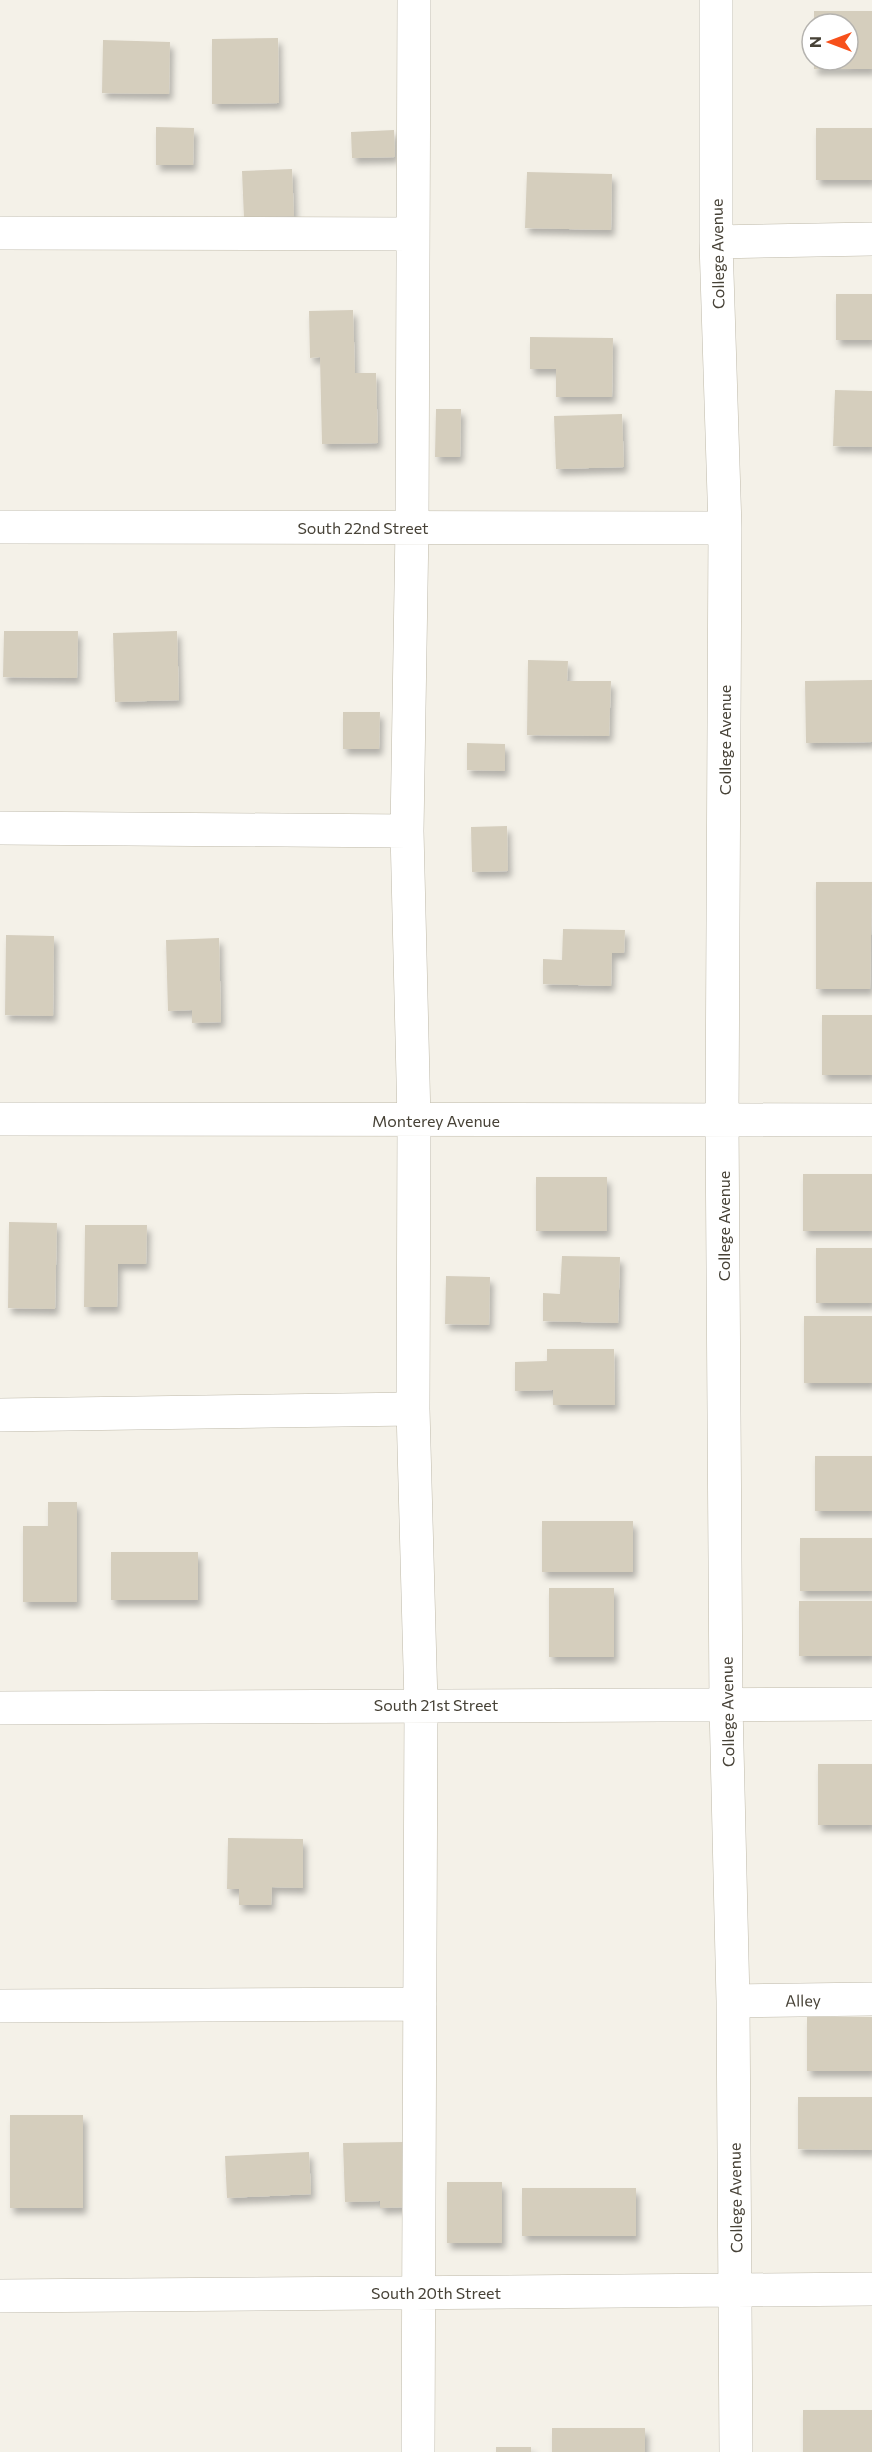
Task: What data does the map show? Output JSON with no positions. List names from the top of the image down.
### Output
{
  "streets": {
    "street": [
      "College Avenue",
      "South 22nd Street",
      "Monterey Avenue",
      "South 21st Street",
      "Alley",
      "South 20th Street"
    ]
  },
  "crossings": [
    ["College Avenue", "South 22nd Street"],
    ["College Avenue", "Monterey Avenue"],
    ["College Avenue", "South 21st Street"],
    ["College Avenue", "Alley"],
    ["College Avenue", "South 20th Street"]
  ],
  "north": "left"
}
